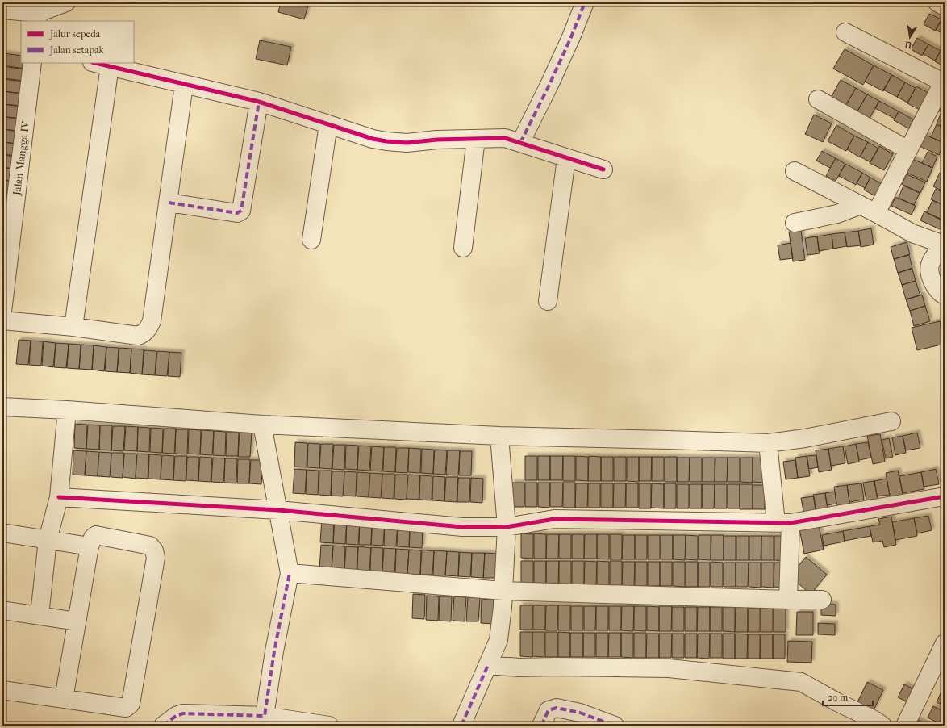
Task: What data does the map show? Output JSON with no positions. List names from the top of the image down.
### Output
{
  "streets": {
    "street": ["Jalan Mangga IV"]
  },
  "legend": ["Jalur sepeda", "Jalan setapak"],
  "scale_bar": "20 m",
  "north": "bottom"
}
